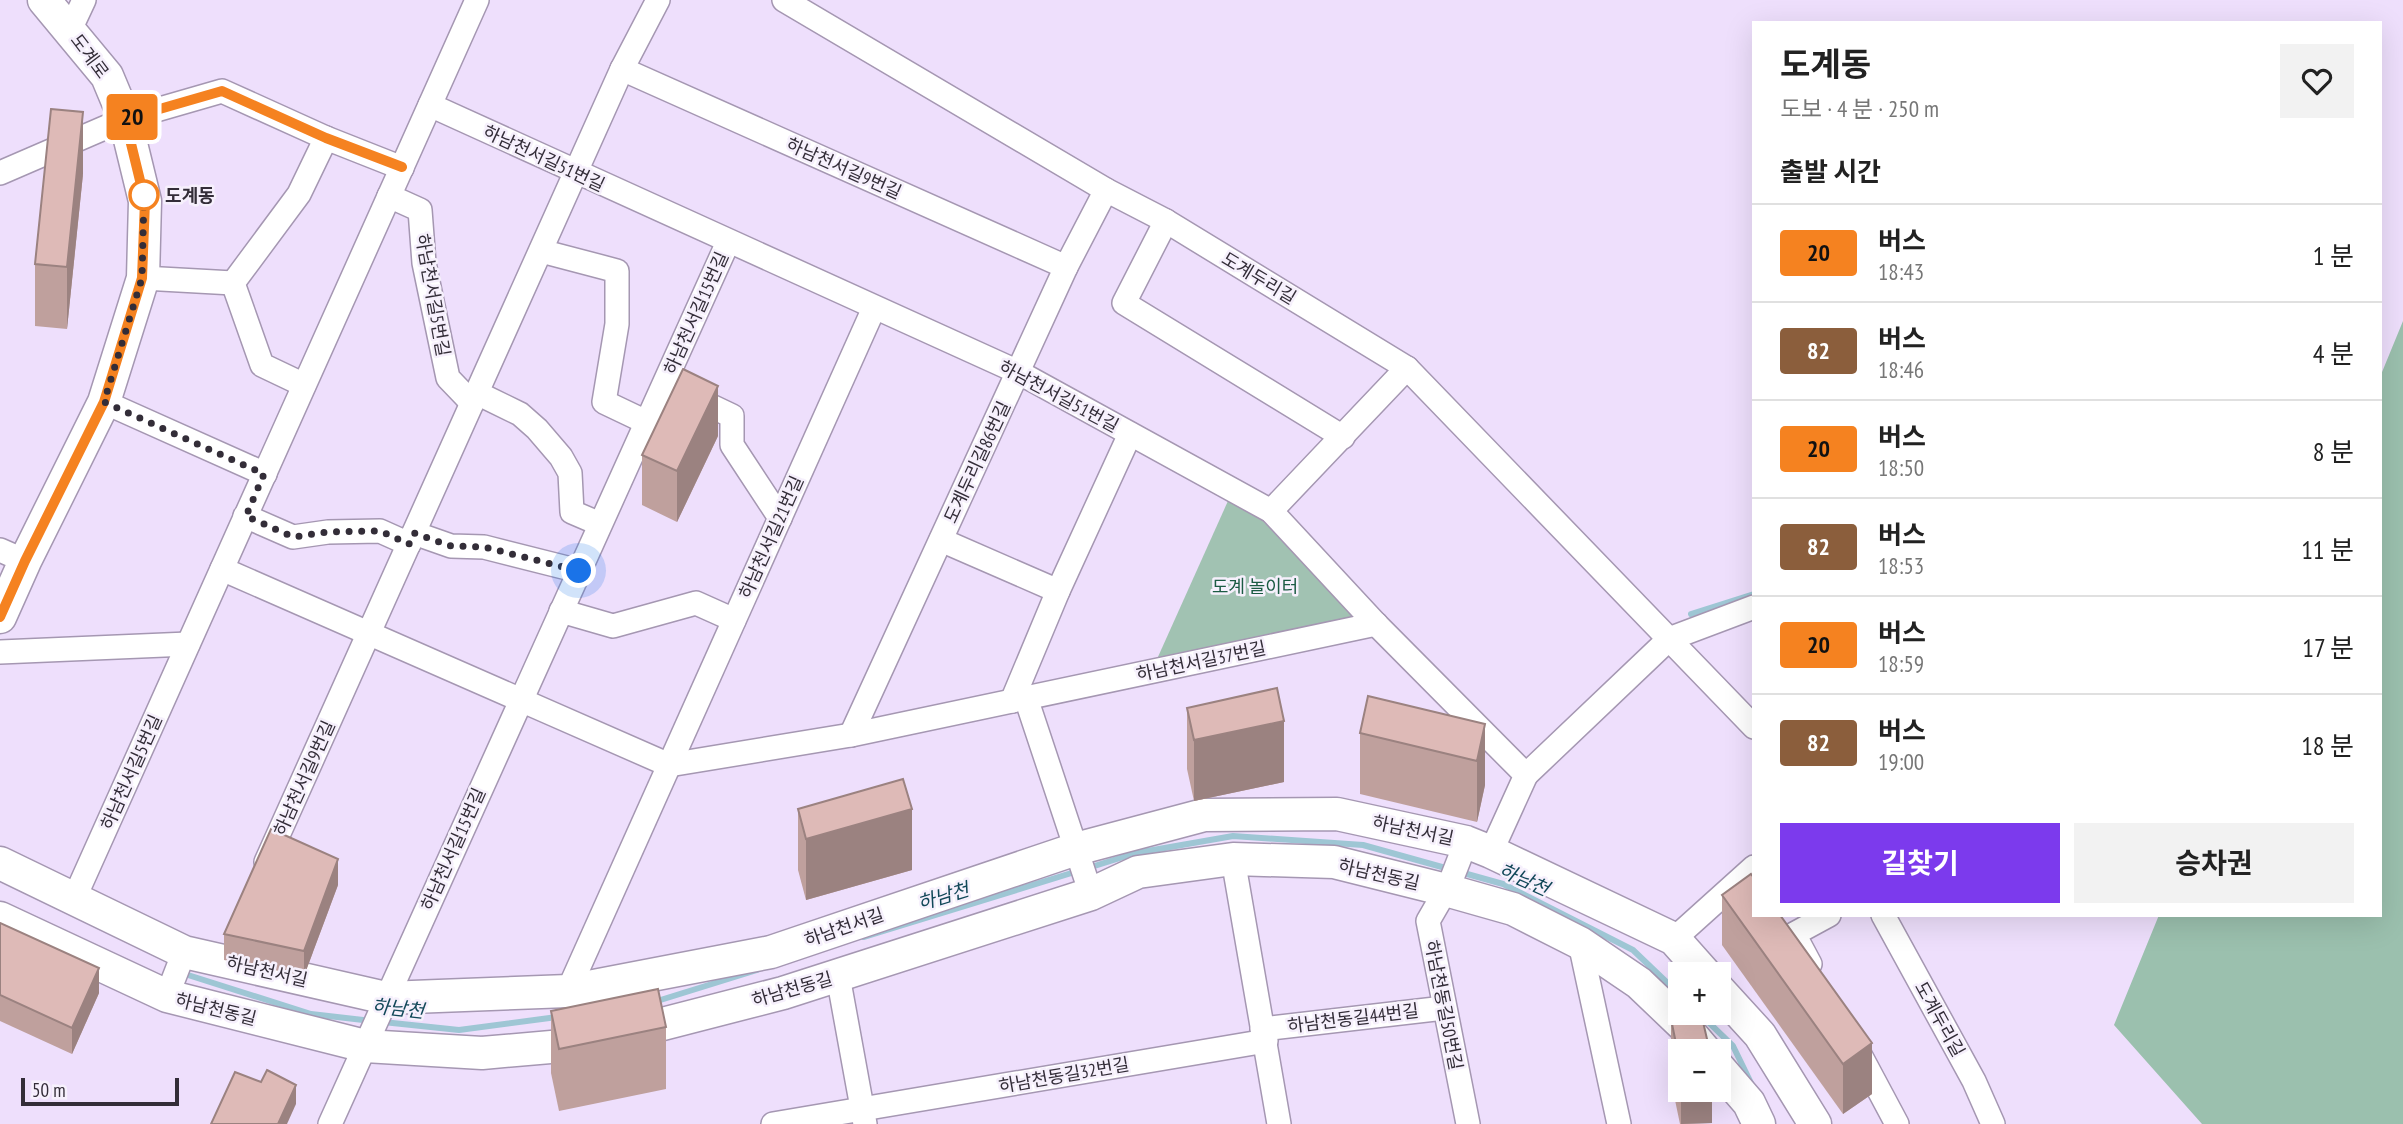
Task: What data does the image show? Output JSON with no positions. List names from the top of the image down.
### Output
{
  "streets": {
    "street": [
      "도계로",
      "하남천서길51번길",
      "하남천서길9번길",
      "도계두리길",
      "하남천서길5번길",
      "하남천서길15번길",
      "도계두리길86번길",
      "하남천서길21번길",
      "하남천서길37번길",
      "하남천서길",
      "하남천동길",
      "하남천동길50번길",
      "하남천동길44번길",
      "하남천동길32번길"
    ]
  },
  "crossings": [
    ["하남천서길51번길", "하남천서길9번길"],
    ["하남천서길51번길", "하남천서길5번길"],
    ["하남천서길51번길", "하남천서길15번길"],
    ["하남천서길51번길", "도계두리길86번길"],
    ["하남천서길51번길", "하남천서길21번길"],
    ["하남천서길51번길", "하남천서길37번길"],
    ["하남천서길9번길", "하남천서길5번길"],
    ["하남천서길9번길", "도계두리길86번길"],
    ["도계두리길", "도계두리길86번길"],
    ["하남천서길5번길", "하남천서길"],
    ["하남천서길15번길", "하남천서길21번길"],
    ["하남천서길15번길", "하남천서길"],
    ["하남천서길15번길", "하남천동길"],
    ["하남천서길21번길", "하남천서길"],
    ["하남천서길", "하남천동길50번길"],
    ["하남천동길", "하남천동길50번길"],
    ["하남천동길", "하남천동길44번길"],
    ["하남천동길50번길", "하남천동길44번길"],
    ["하남천동길44번길", "하남천동길32번길"]
  ],
  "water": ["하남천"],
  "parks": ["도계 놀이터"],
  "places": ["도계동"],
  "lines": ["bus line 20"],
  "scale_bar": "50 m",
  "page": {
    "on_map": "20",
    "heading": [
      ["도계동", "도보 · 4 분 · 250 m"],
      "출발 시간"
    ],
    "list": [
      {
        "mark": "20",
        "name": "버스",
        "note": "18:43",
        "value": "1 분"
      },
      {
        "mark": "82",
        "name": "버스",
        "note": "18:46",
        "value": "4 분"
      },
      {
        "mark": "20",
        "name": "버스",
        "note": "18:50",
        "value": "8 분"
      },
      {
        "mark": "82",
        "name": "버스",
        "note": "18:53",
        "value": "11 분"
      },
      {
        "mark": "20",
        "name": "버스",
        "note": "18:59",
        "value": "17 분"
      },
      {
        "mark": "82",
        "name": "버스",
        "note": "19:00",
        "value": "18 분"
      }
    ],
    "buttons": ["길찾기", "승차권"],
    "map_buttons": ["+", "−"],
    "scale": "50 m"
  }
}
